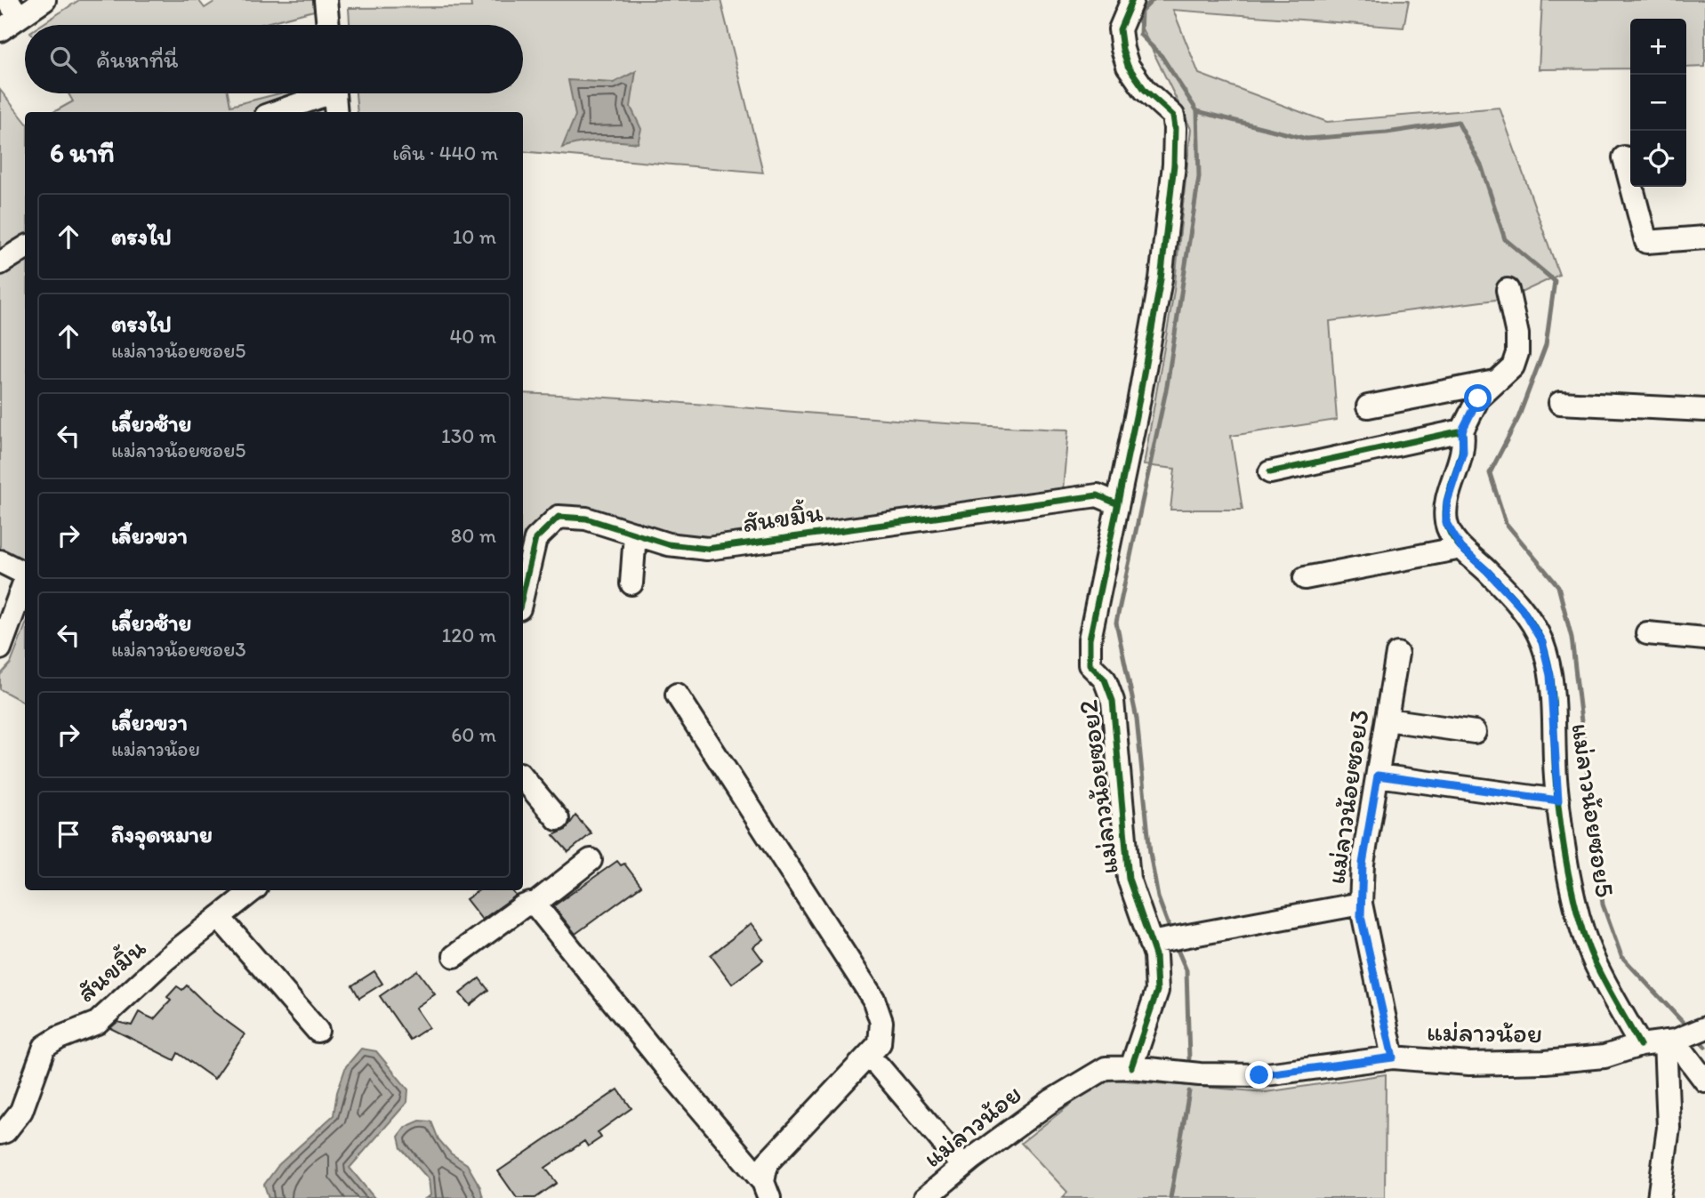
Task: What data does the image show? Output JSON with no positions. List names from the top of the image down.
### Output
{
  "streets": {
    "street": [
      "สันขมิ้น",
      "แม่ลาวน้อยซอย2",
      "แม่ลาวน้อยซอย3",
      "แม่ลาวน้อยซอย5",
      "แม่ลาวน้อย"
    ]
  },
  "crossings": [
    ["สันขมิ้น", "แม่ลาวน้อยซอย2"],
    ["แม่ลาวน้อยซอย2", "แม่ลาวน้อย"],
    ["แม่ลาวน้อยซอย3", "แม่ลาวน้อย"],
    ["แม่ลาวน้อยซอย5", "แม่ลาวน้อย"]
  ],
  "page": {
    "map_buttons": ["+", "−"],
    "search": "ค้นหาที่นี่",
    "heading": ["6 นาที", "เดิน · 440 m"],
    "list": [
      ["ตรงไป", "10 m"],
      ["ตรงไป", "แม่ลาวน้อยซอย5", "40 m"],
      ["เลี้ยวซ้าย", "แม่ลาวน้อยซอย5", "130 m"],
      ["เลี้ยวขวา", "80 m"],
      ["เลี้ยวซ้าย", "แม่ลาวน้อยซอย3", "120 m"],
      ["เลี้ยวขวา", "แม่ลาวน้อย", "60 m"],
      "ถึงจุดหมาย"
    ]
  }
}
